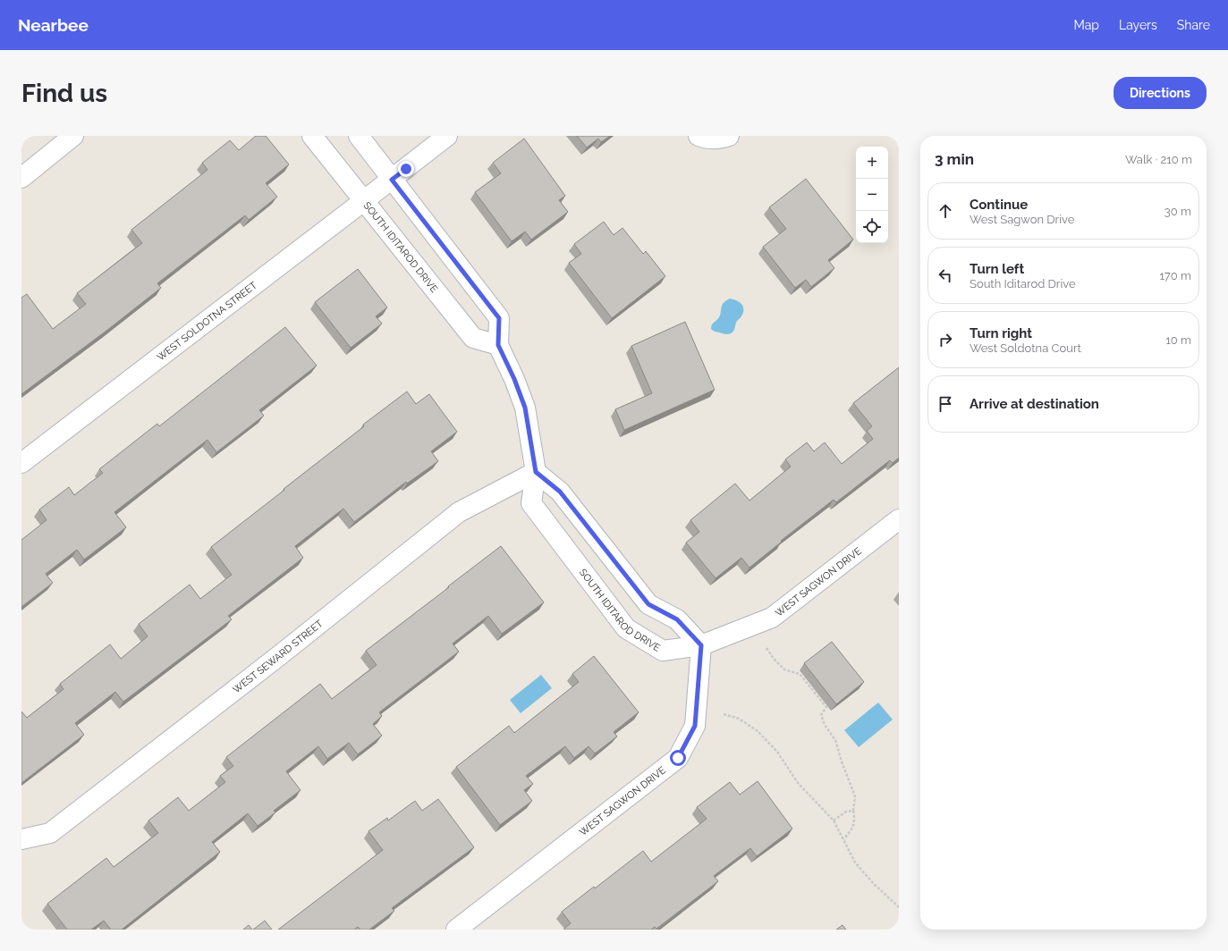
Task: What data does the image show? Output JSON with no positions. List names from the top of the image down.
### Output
{
  "streets": {
    "street": [
      "SOUTH IDITAROD DRIVE",
      "WEST SOLDOTNA STREET",
      "WEST SAGWON DRIVE",
      "WEST SEWARD STREET"
    ]
  },
  "crossings": [
    ["SOUTH IDITAROD DRIVE", "WEST SOLDOTNA STREET"],
    ["SOUTH IDITAROD DRIVE", "WEST SAGWON DRIVE"],
    ["SOUTH IDITAROD DRIVE", "WEST SEWARD STREET"]
  ],
  "page": {
    "header": "Nearbee",
    "nav": ["Map", "Layers", "Share"],
    "buttons": "Directions",
    "title": "Find us",
    "heading": ["3 min", "Walk · 210 m"],
    "map_buttons": ["+", "−"],
    "list": [
      ["Continue", "West Sagwon Drive", "30 m"],
      ["Turn left", "South Iditarod Drive", "170 m"],
      ["Turn right", "West Soldotna Court", "10 m"],
      "Arrive at destination"
    ]
  }
}
